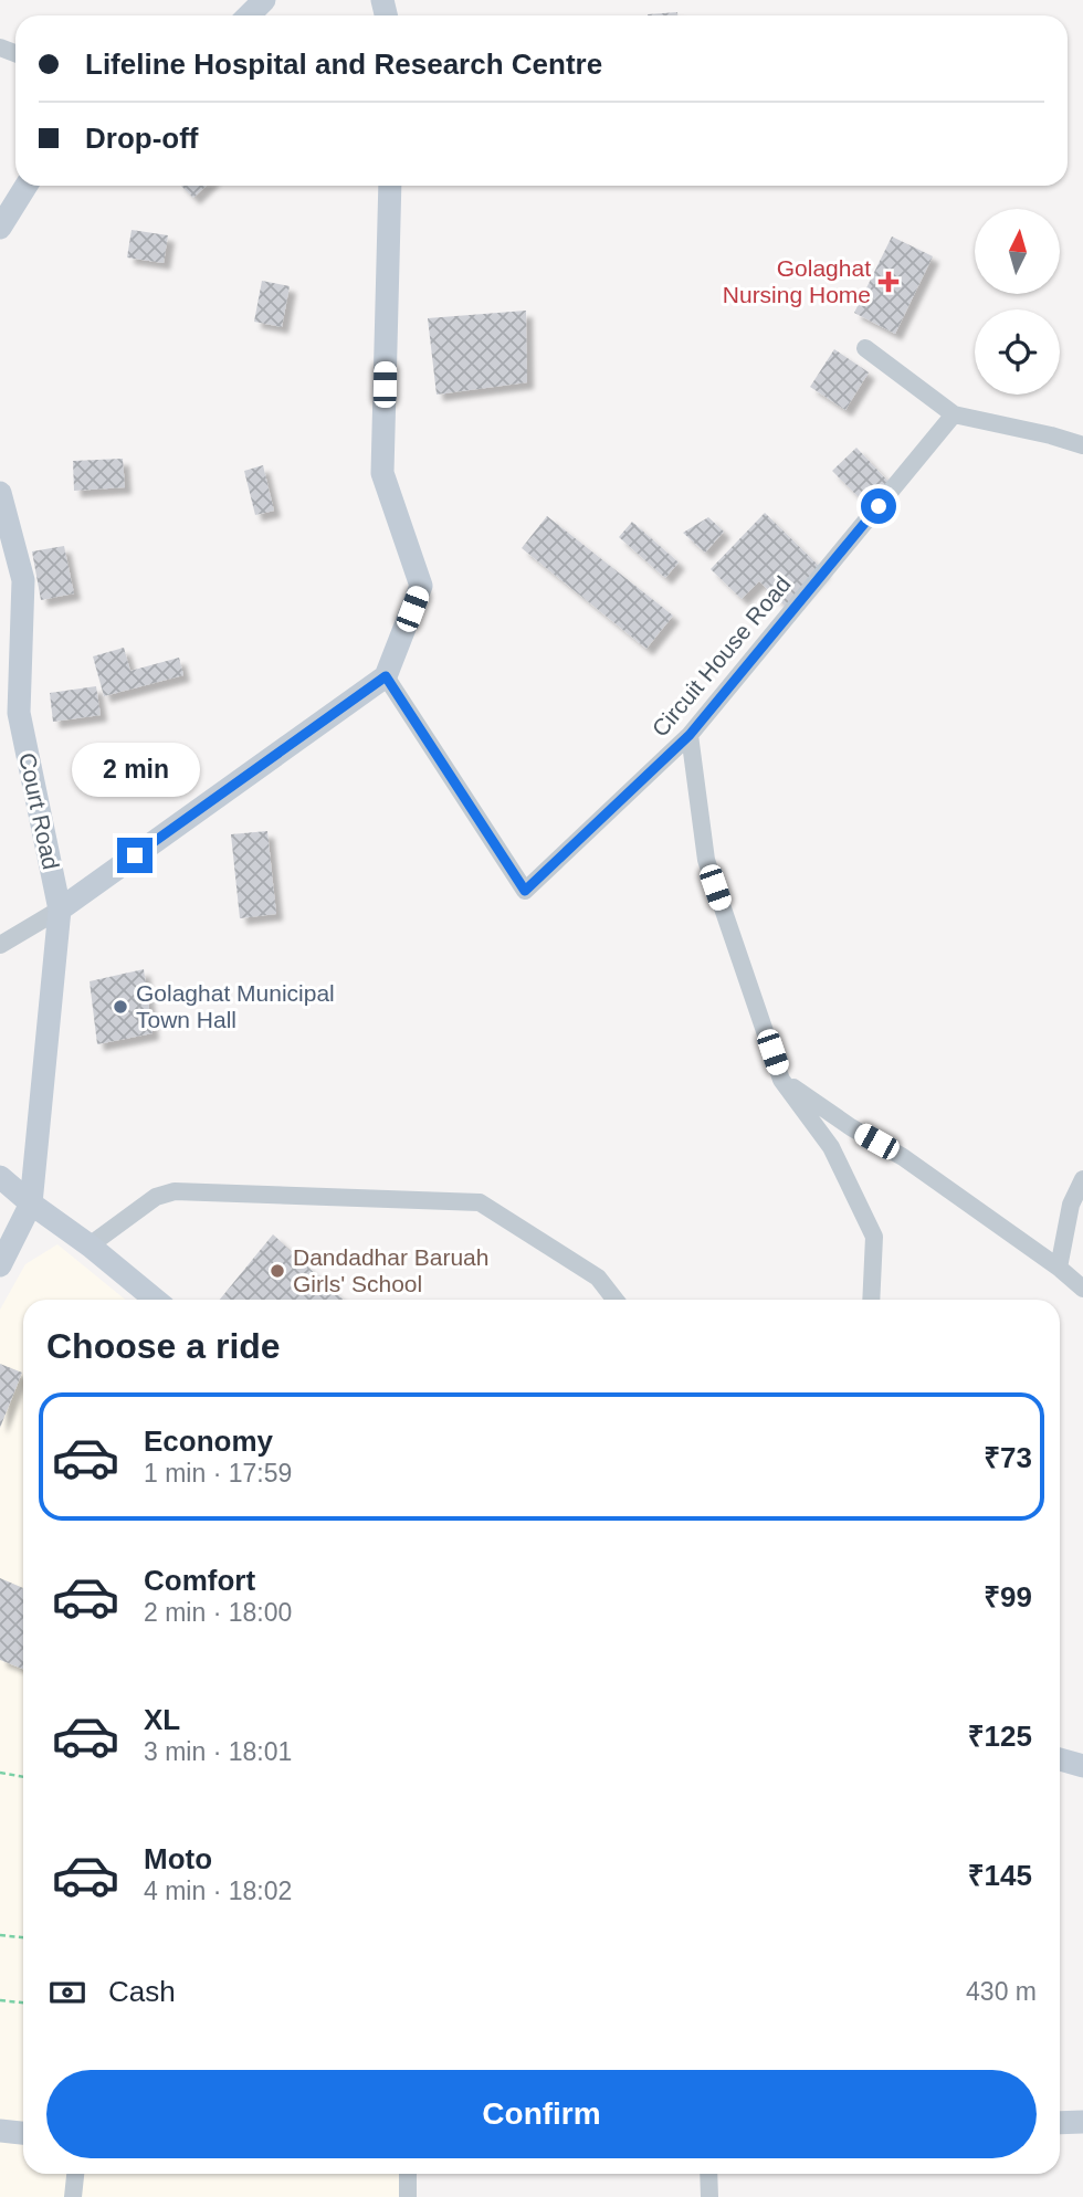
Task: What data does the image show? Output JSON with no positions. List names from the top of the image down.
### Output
{
  "streets": {
    "street": ["Circuit House Road", "Court Road"]
  },
  "places": {
    "health": ["Golaghat Nursing Home"],
    "other": ["Golaghat Municipal Town Hall", "Dandadhar Baruah Girls' School"]
  },
  "north": "top",
  "page": {
    "banner": ["Lifeline Hospital and Research Centre", "Drop-off"],
    "bubble": "2 min",
    "heading": "Choose a ride",
    "list": [
      {
        "name": "Economy",
        "note": "1 min · 17:59",
        "value": "₹73"
      },
      {
        "name": "Comfort",
        "note": "2 min · 18:00",
        "value": "₹99"
      },
      {
        "name": "XL",
        "note": "3 min · 18:01",
        "value": "₹125"
      },
      {
        "name": "Moto",
        "note": "4 min · 18:02",
        "value": "₹145"
      }
    ],
    "pay": ["Cash", "430 m"],
    "buttons": "Confirm"
  }
}
